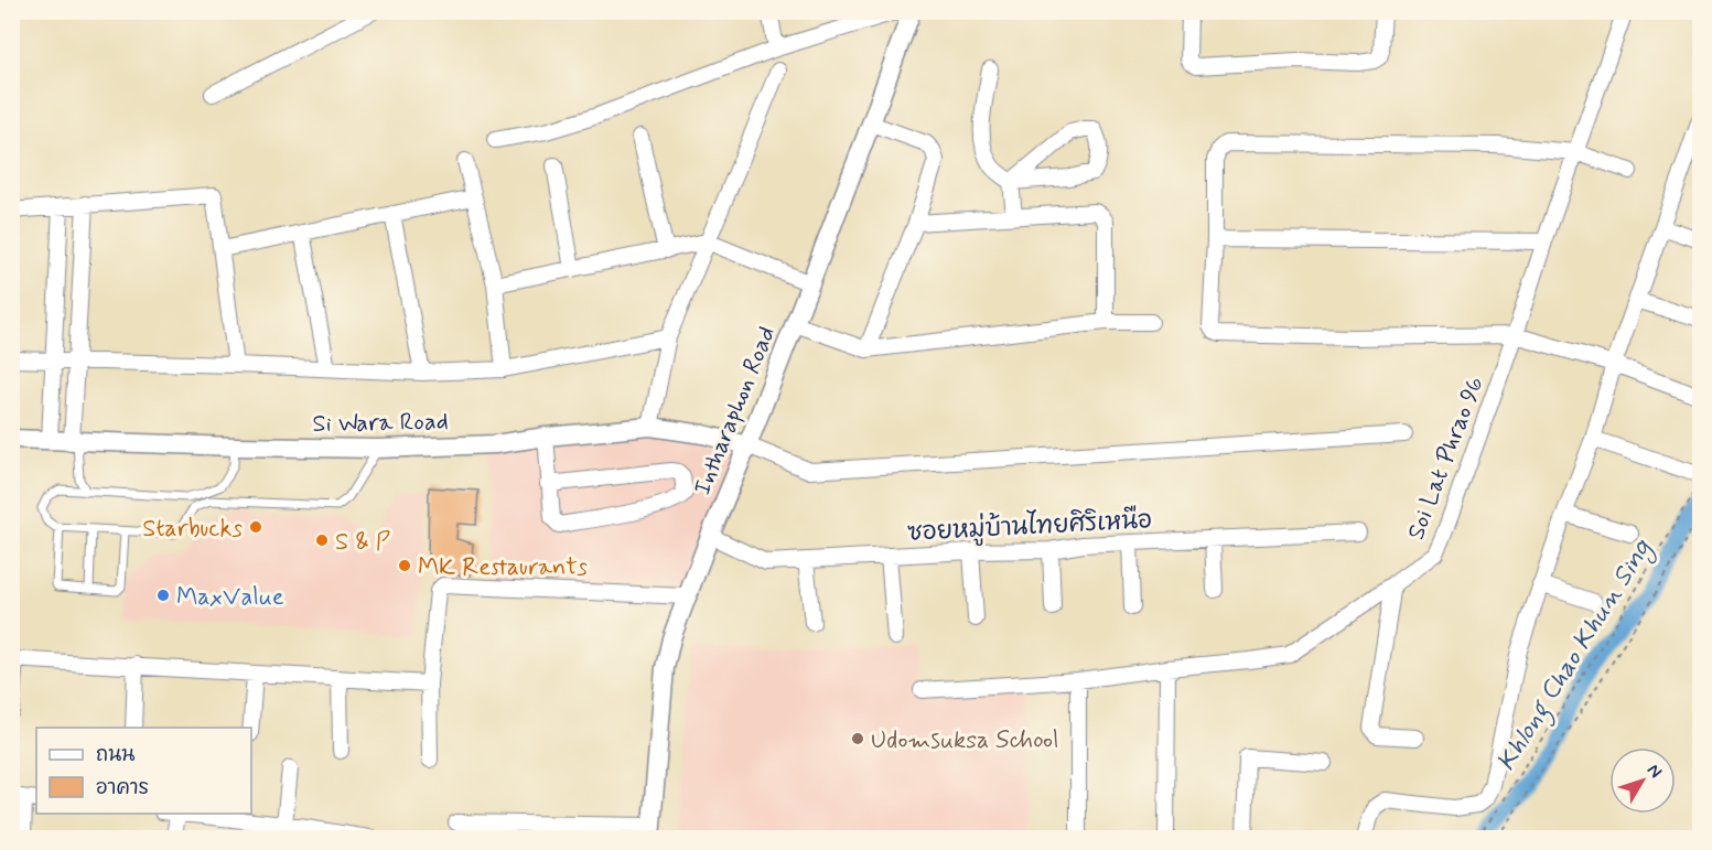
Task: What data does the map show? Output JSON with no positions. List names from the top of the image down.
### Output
{
  "streets": {
    "street": [
      "Intharaphon Road",
      "Si Wara Road",
      "Soi Lat Phrao 96",
      "ซอยหมู่บ้านไทยศิริเหนือ"
    ]
  },
  "crossings": [
    ["Intharaphon Road", "Si Wara Road"],
    ["Intharaphon Road", "ซอยหมู่บ้านไทยศิริเหนือ"]
  ],
  "water": ["Khlong Chao Khun Sing"],
  "places": [
    "Starbucks",
    "S & P",
    "MK Restaurants",
    "MaxValue",
    "Udomsuksa School"
  ],
  "legend": ["ถนน", "อาคาร"],
  "north": "top right"
}
